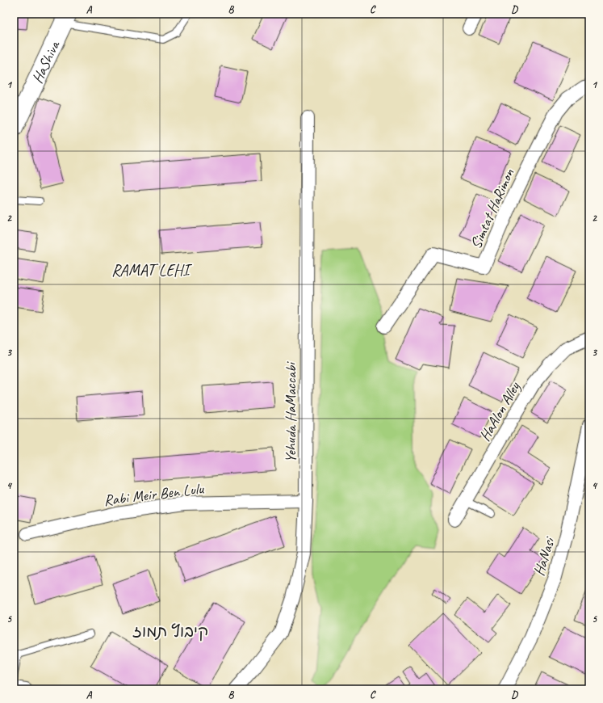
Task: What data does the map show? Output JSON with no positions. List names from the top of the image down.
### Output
{
  "streets": {
    "main road": ["HaShiva"],
    "street": [
      "Simtat HaRimon",
      "HaAlon Alley",
      "Yehuda HaMaccabi",
      "Rabi Meir Ben Lulu",
      "HaNasi"
    ]
  },
  "crossings": [
    ["Yehuda HaMaccabi", "Rabi Meir Ben Lulu"]
  ],
  "districts": ["RAMAT LEHI", "קיבוץ תמוז"],
  "grid": {
    "columns": [
      "A",
      "B",
      "C",
      "D"
    ],
    "rows": [
      "1",
      "2",
      "3",
      "4",
      "5"
    ]
  }
}
